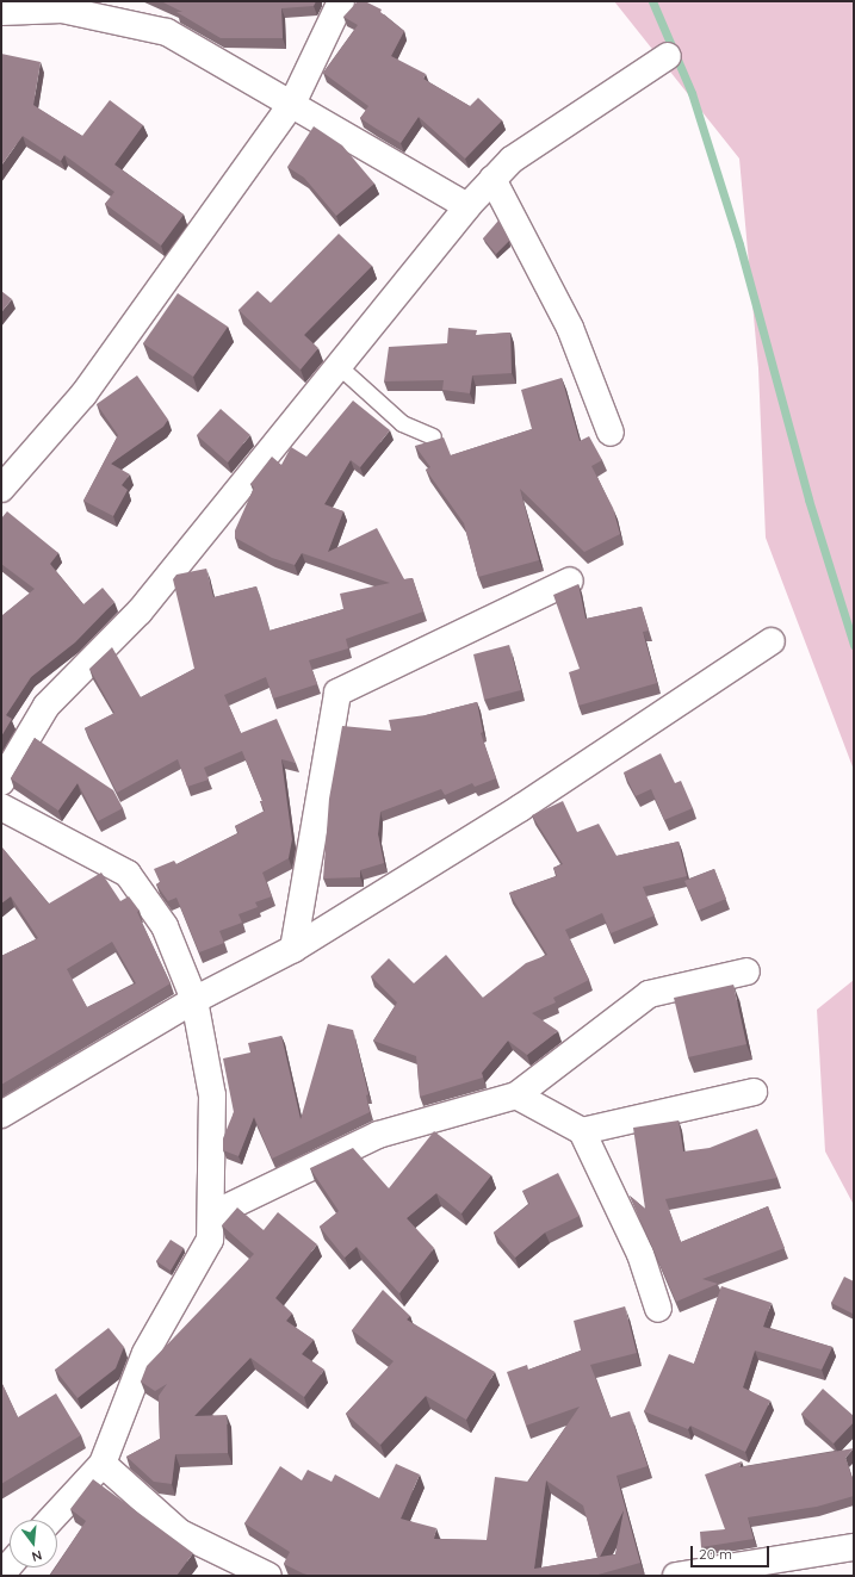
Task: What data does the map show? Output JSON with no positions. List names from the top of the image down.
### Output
{
  "scale_bar": "20 m",
  "north": "bottom"
}
